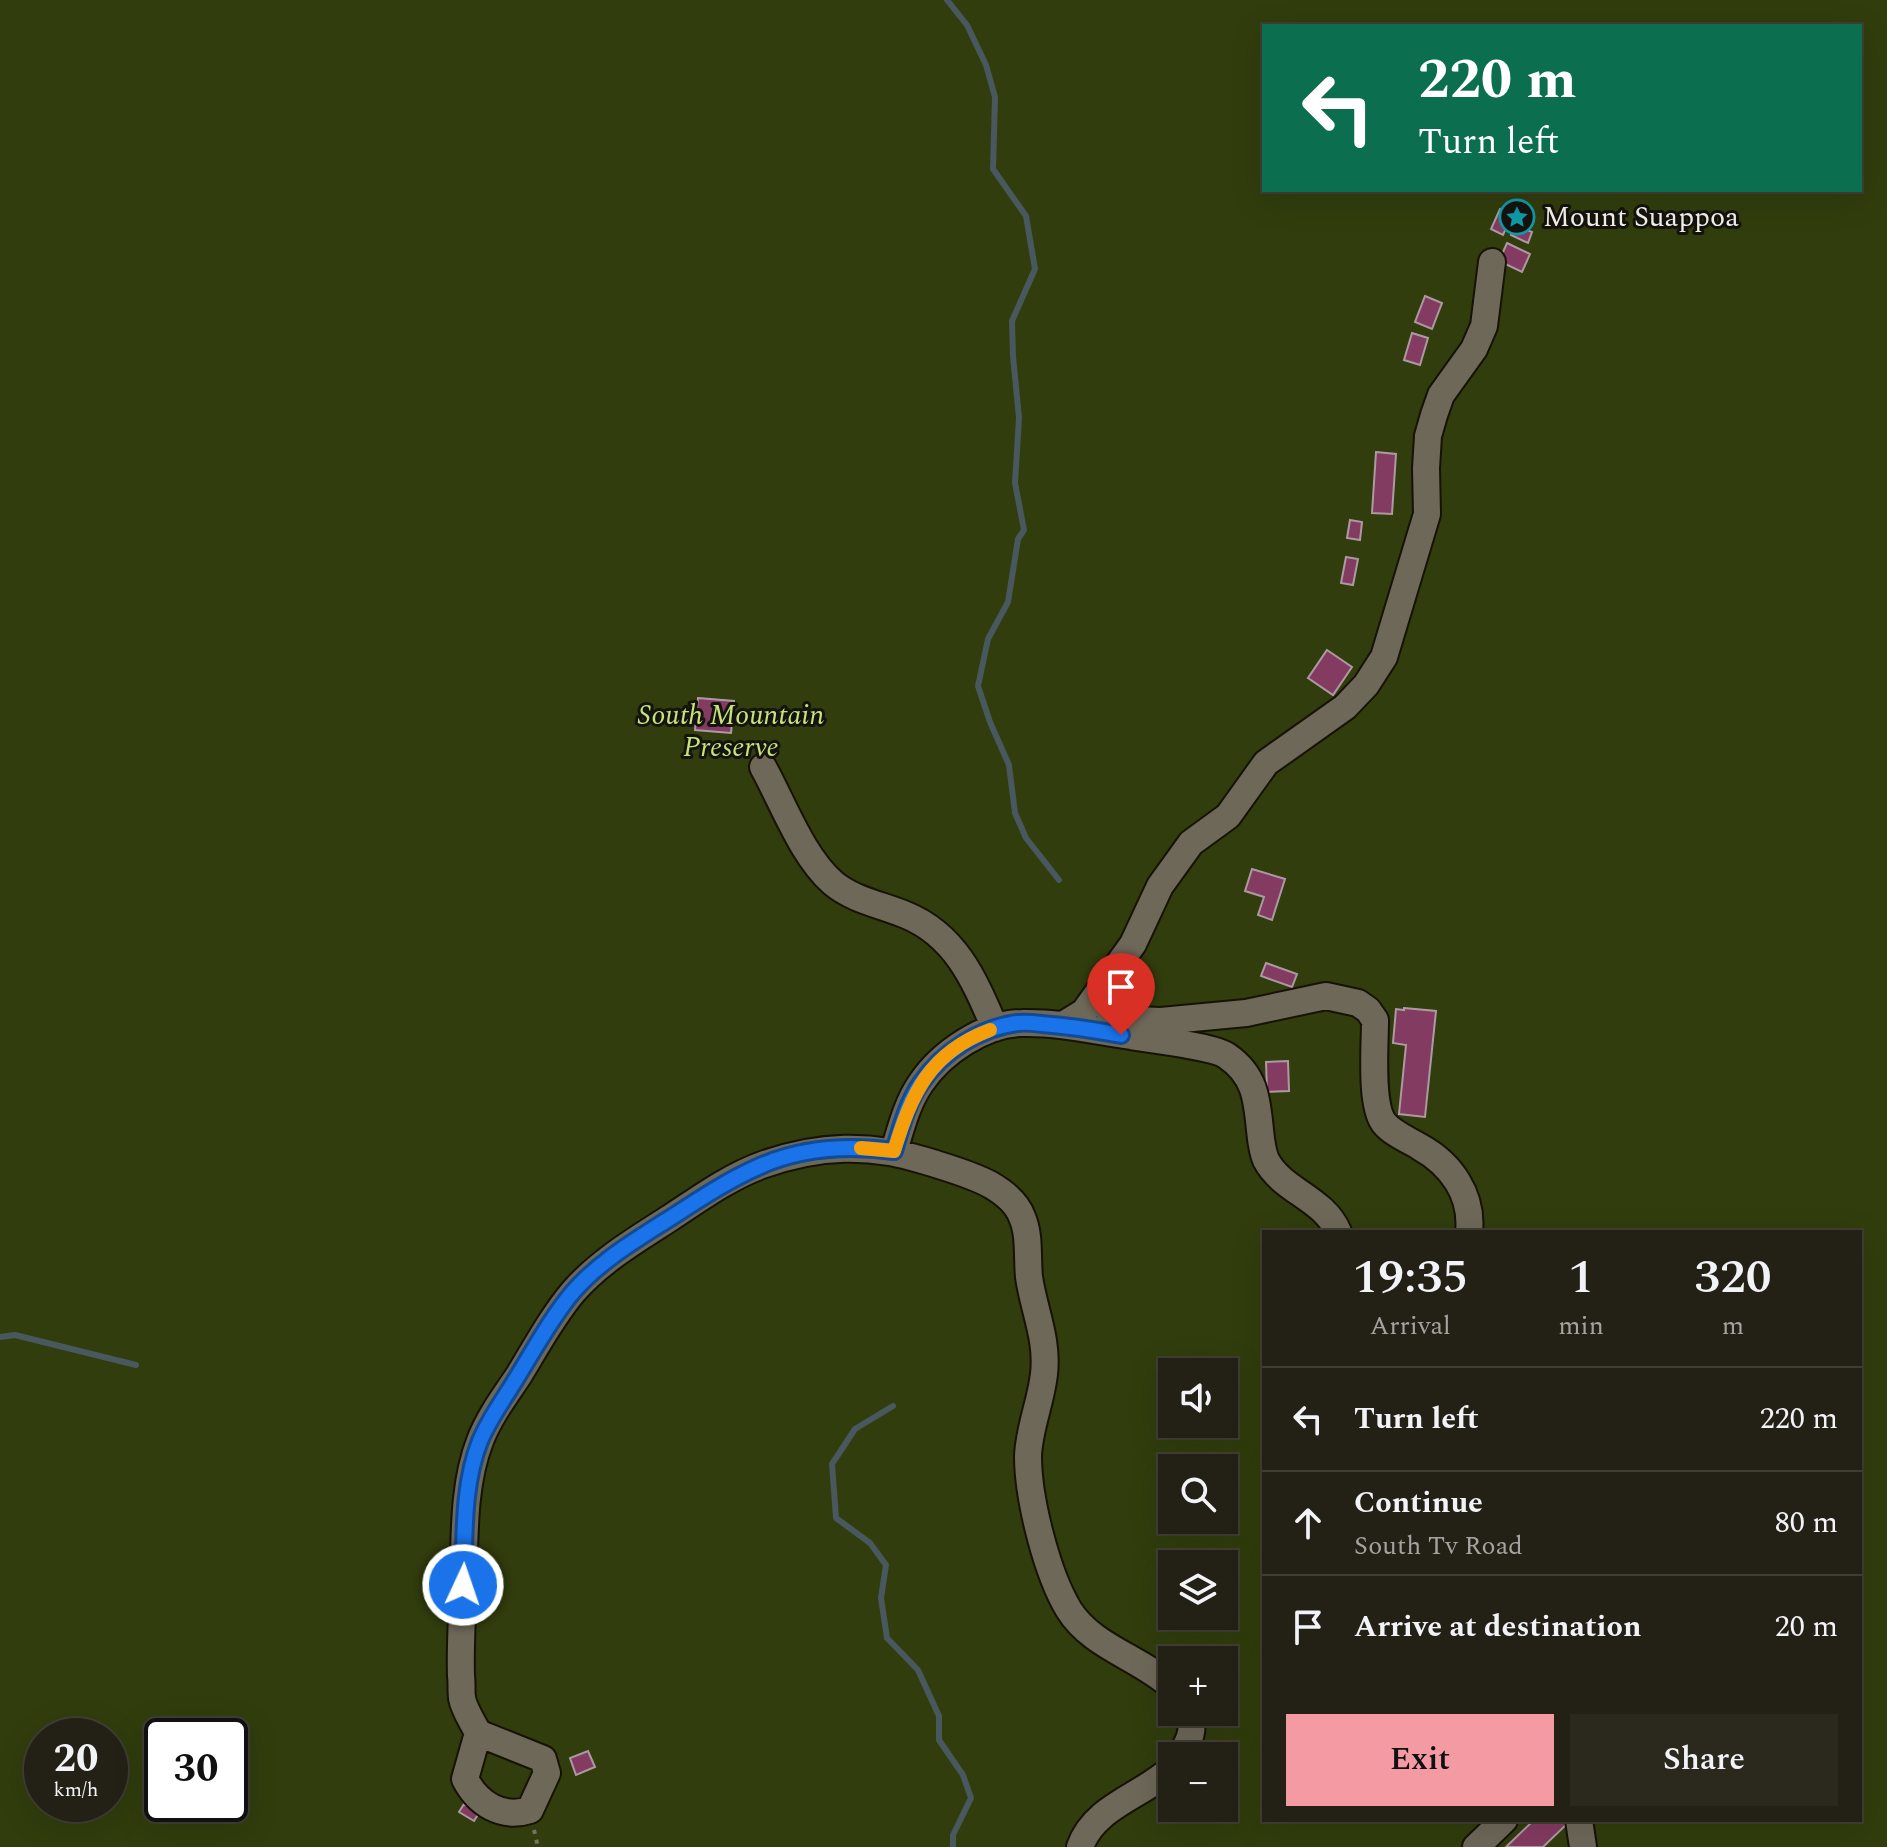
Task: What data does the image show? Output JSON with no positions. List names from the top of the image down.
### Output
{
  "parks": ["South Mountain Preserve"],
  "places": {
    "place": ["Mount Suappoa"]
  },
  "page": {
    "turn": ["220 m", "Turn left"],
    "eta": [
      "19:35",
      "Arrival",
      "1",
      "min",
      "320",
      "m"
    ],
    "map_buttons": ["+", "−"],
    "list": [
      {
        "name": "Turn left",
        "value": "220 m"
      },
      {
        "name": "Continue",
        "note": "South Tv Road",
        "value": "80 m"
      },
      {
        "name": "Arrive at destination",
        "value": "20 m"
      }
    ],
    "buttons": ["Exit", "Share"],
    "speed": "20 km/h",
    "limit": "30"
  }
}
